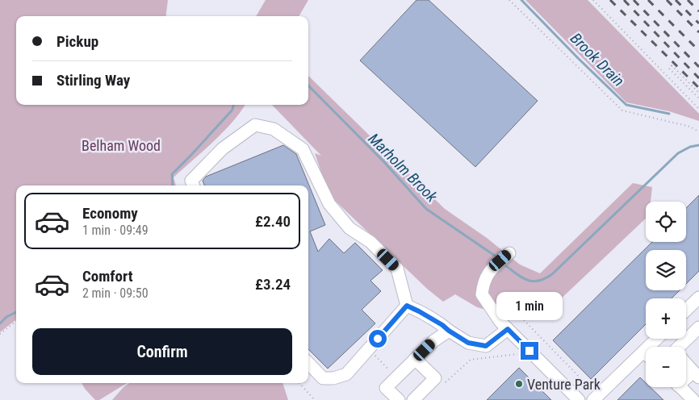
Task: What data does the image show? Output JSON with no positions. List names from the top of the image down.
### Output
{
  "water": ["Brook Drain", "Marholm Brook"],
  "parks": ["Belham Wood"],
  "places": ["Venture Park"],
  "page": {
    "banner": ["Pickup", "Stirling Way"],
    "list": [
      {
        "name": "Economy",
        "note": "1 min · 09:49",
        "value": "£2.40"
      },
      {
        "name": "Comfort",
        "note": "2 min · 09:50",
        "value": "£3.24"
      }
    ],
    "map_buttons": ["+", "−"],
    "bubble": "1 min",
    "buttons": "Confirm"
  }
}
